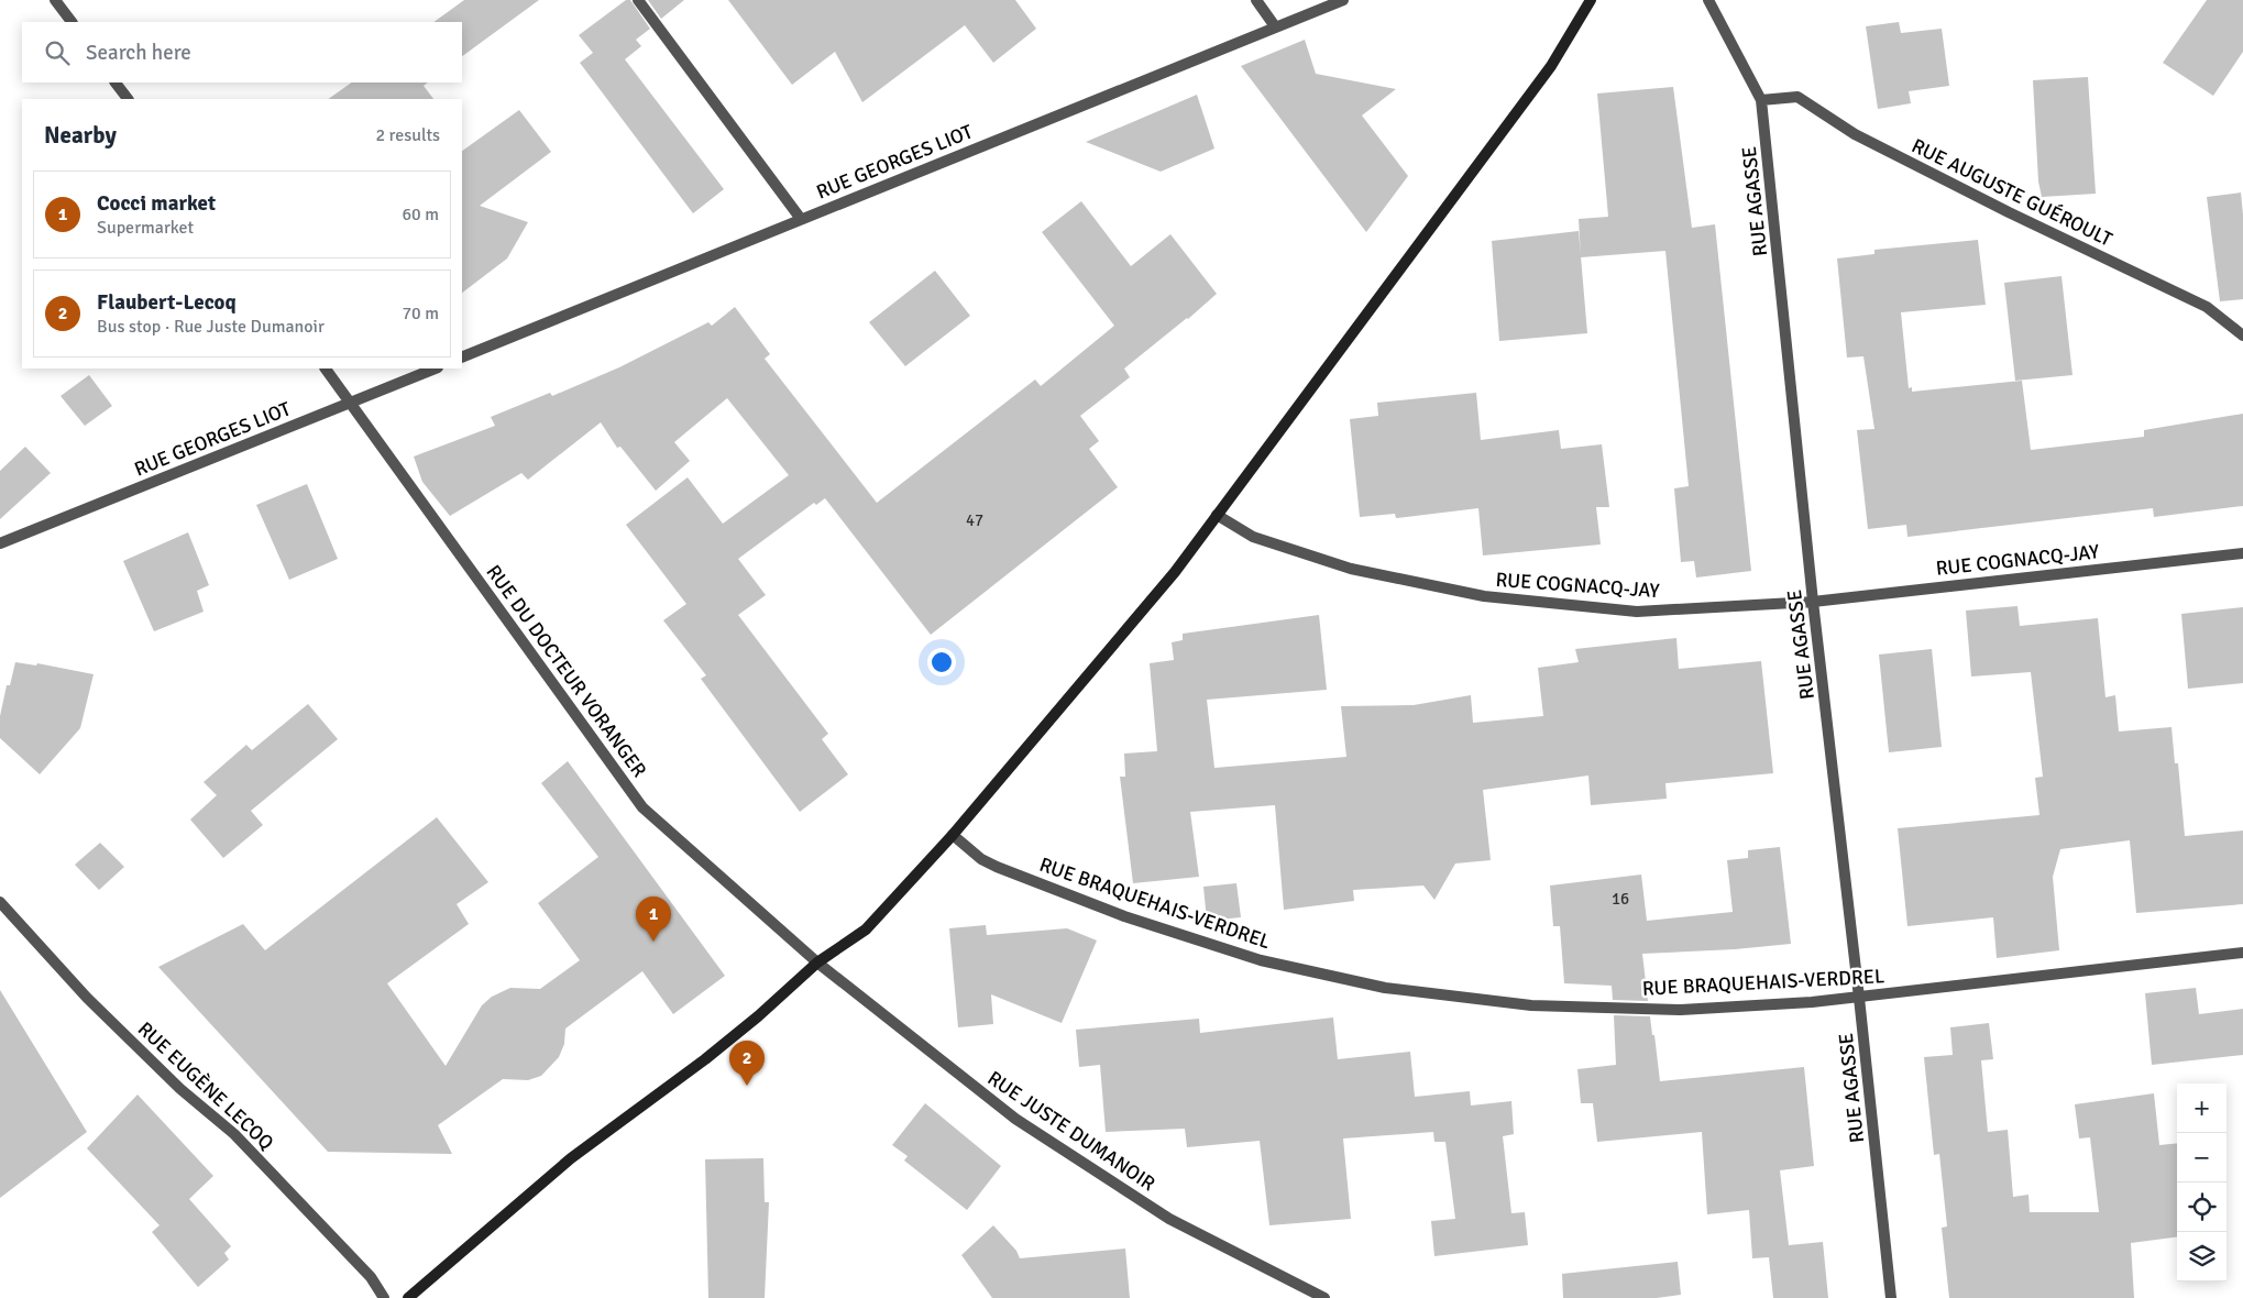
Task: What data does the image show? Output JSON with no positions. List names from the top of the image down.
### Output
{
  "streets": {
    "street": [
      "RUE GEORGES LIOT",
      "RUE AUGUSTE GUÉROULT",
      "RUE AGASSE",
      "RUE COGNACQ-JAY",
      "RUE DU DOCTEUR VORANGER",
      "RUE BRAQUEHAIS-VERDREL",
      "RUE EUGÈNE LECOQ",
      "RUE JUSTE DUMANOIR"
    ]
  },
  "crossings": [
    ["RUE GEORGES LIOT", "RUE DU DOCTEUR VORANGER"],
    ["RUE AUGUSTE GUÉROULT", "RUE AGASSE"],
    ["RUE AGASSE", "RUE COGNACQ-JAY"],
    ["RUE AGASSE", "RUE BRAQUEHAIS-VERDREL"],
    ["RUE DU DOCTEUR VORANGER", "RUE JUSTE DUMANOIR"]
  ],
  "house_numbers": ["47", "16"],
  "page": {
    "search": "Search here",
    "heading": ["Nearby", "2 results"],
    "list": [
      {
        "mark": "1",
        "name": "Cocci market",
        "note": "Supermarket",
        "value": "60 m"
      },
      {
        "mark": "2",
        "name": "Flaubert-Lecoq",
        "note": "Bus stop · Rue Juste Dumanoir",
        "value": "70 m"
      }
    ],
    "pins": ["1", "2"],
    "map_buttons": ["+", "−"]
  }
}
